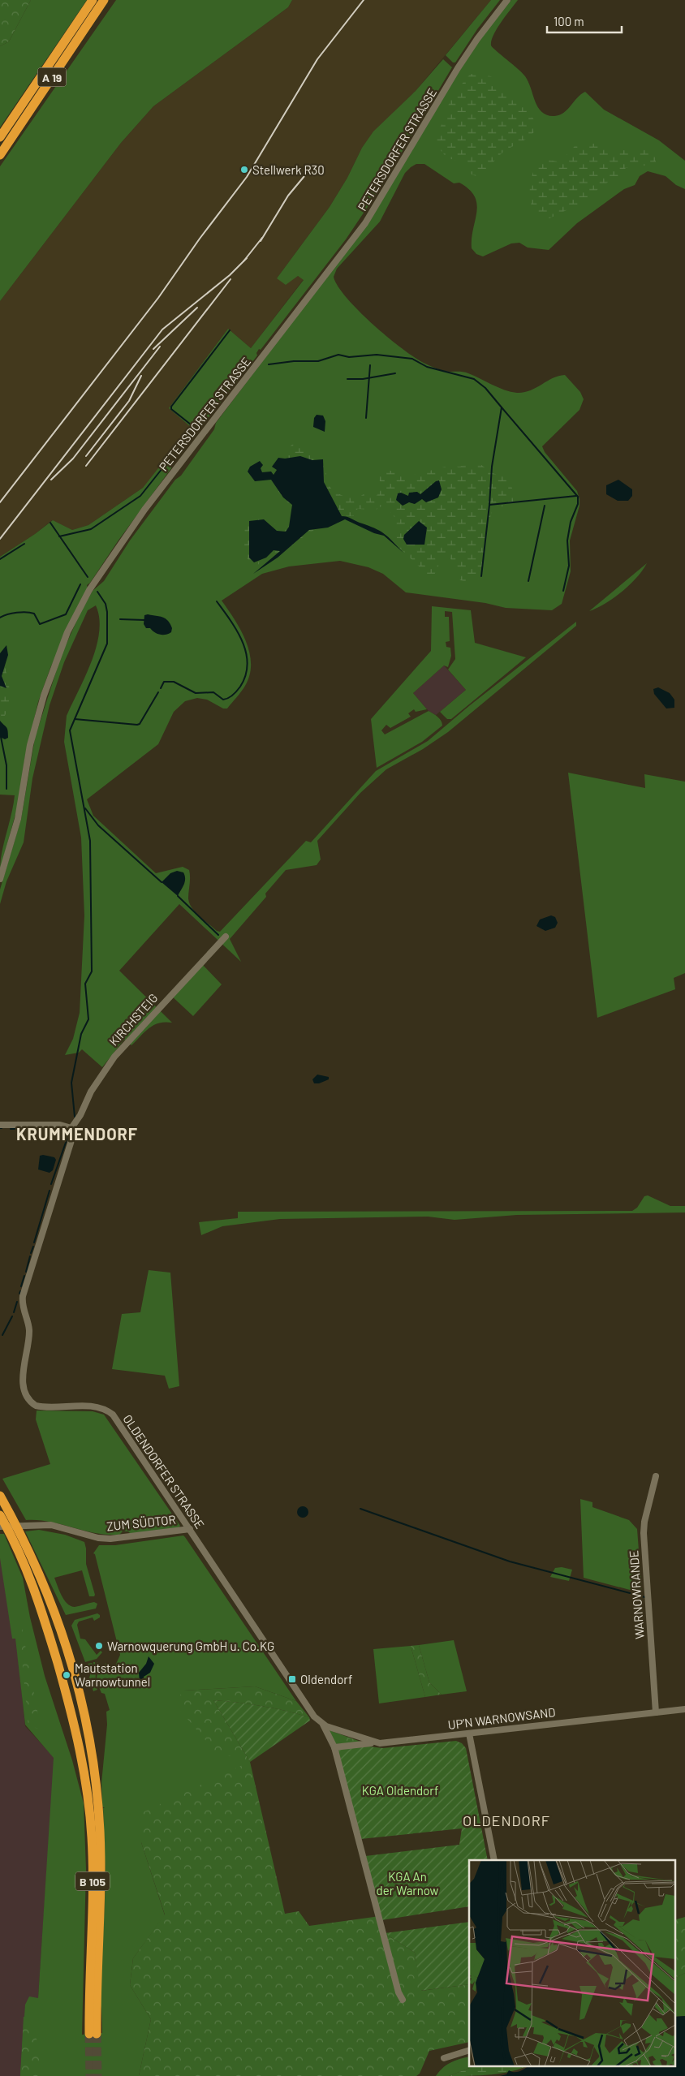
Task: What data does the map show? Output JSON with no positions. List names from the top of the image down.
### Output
{
  "streets": {
    "highway": ["A 19", "B 105"],
    "street": [
      "PETERSDORFER STRASSE",
      "KIRCHSTEIG",
      "OLDENDORFER STRASSE",
      "ZUM SÜDTOR",
      "WARNOWRANDE",
      "UP’N WARNOWSAND"
    ]
  },
  "crossings": [
    ["KIRCHSTEIG", "OLDENDORFER STRASSE"],
    ["OLDENDORFER STRASSE", "ZUM SÜDTOR"],
    ["OLDENDORFER STRASSE", "UP’N WARNOWSAND"],
    ["WARNOWRANDE", "UP’N WARNOWSAND"]
  ],
  "districts": ["KRUMMENDORF", "OLDENDORF"],
  "parks": ["KGA Oldendorf", "KGA An der Warnow"],
  "places": {
    "other": ["Stellwerk R30", "Warnowquerung GmbH u. Co.KG", "Mautstation Warnowtunnel"],
    "transit": ["Oldendorf"]
  },
  "scale_bar": "100 m"
}
